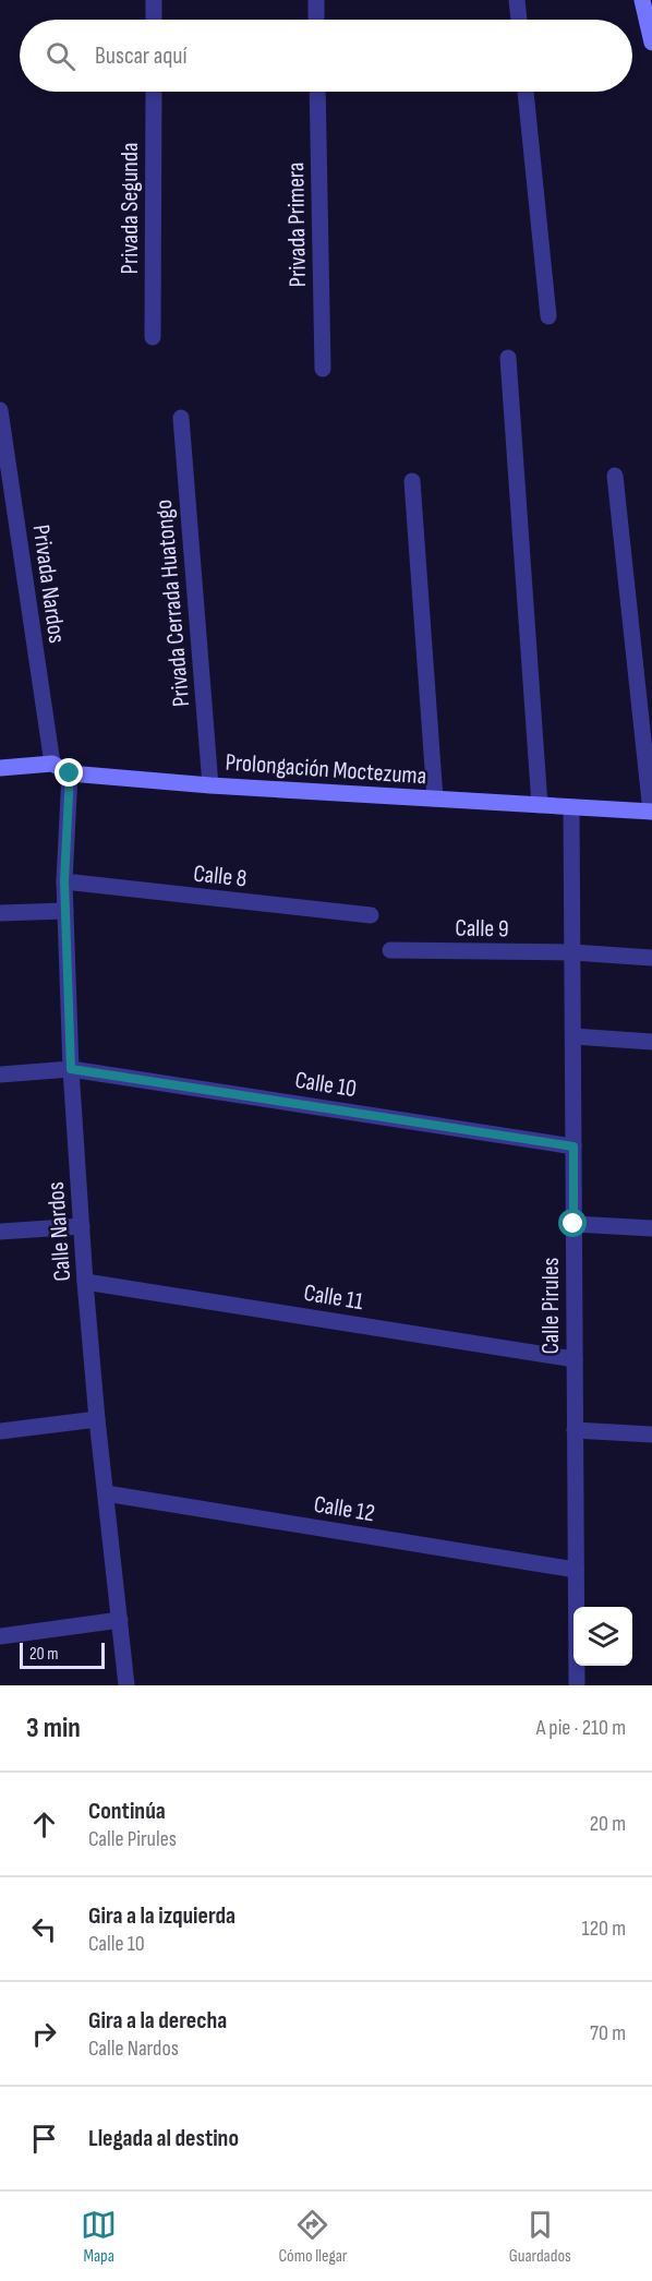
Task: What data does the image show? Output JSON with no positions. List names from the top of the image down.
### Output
{
  "streets": {
    "main road": ["Prolongación Moctezuma"],
    "street": [
      "Privada Segunda",
      "Privada Primera",
      "Privada Nardos",
      "Privada Cerrada Huatongo",
      "Calle 8",
      "Calle 9",
      "Calle 10",
      "Calle Nardos",
      "Calle 11",
      "Calle Pirules",
      "Calle 12"
    ]
  },
  "crossings": [
    ["Privada Nardos", "Prolongación Moctezuma"],
    ["Privada Cerrada Huatongo", "Prolongación Moctezuma"],
    ["Prolongación Moctezuma", "Calle Nardos"],
    ["Prolongación Moctezuma", "Calle Pirules"],
    ["Calle 8", "Calle Nardos"],
    ["Calle 9", "Calle Pirules"],
    ["Calle 10", "Calle Nardos"],
    ["Calle 10", "Calle Pirules"],
    ["Calle Nardos", "Calle 11"],
    ["Calle Nardos", "Calle 12"],
    ["Calle 11", "Calle Pirules"],
    ["Calle Pirules", "Calle 12"]
  ],
  "scale_bar": "20 m",
  "page": {
    "search": "Buscar aquí",
    "scale": "20 m",
    "heading": ["3 min", "A pie · 210 m"],
    "list": [
      ["Continúa", "Calle Pirules", "20 m"],
      ["Gira a la izquierda", "Calle 10", "120 m"],
      ["Gira a la derecha", "Calle Nardos", "70 m"],
      "Llegada al destino"
    ],
    "nav": ["Mapa", "Cómo llegar", "Guardados"]
  }
}
